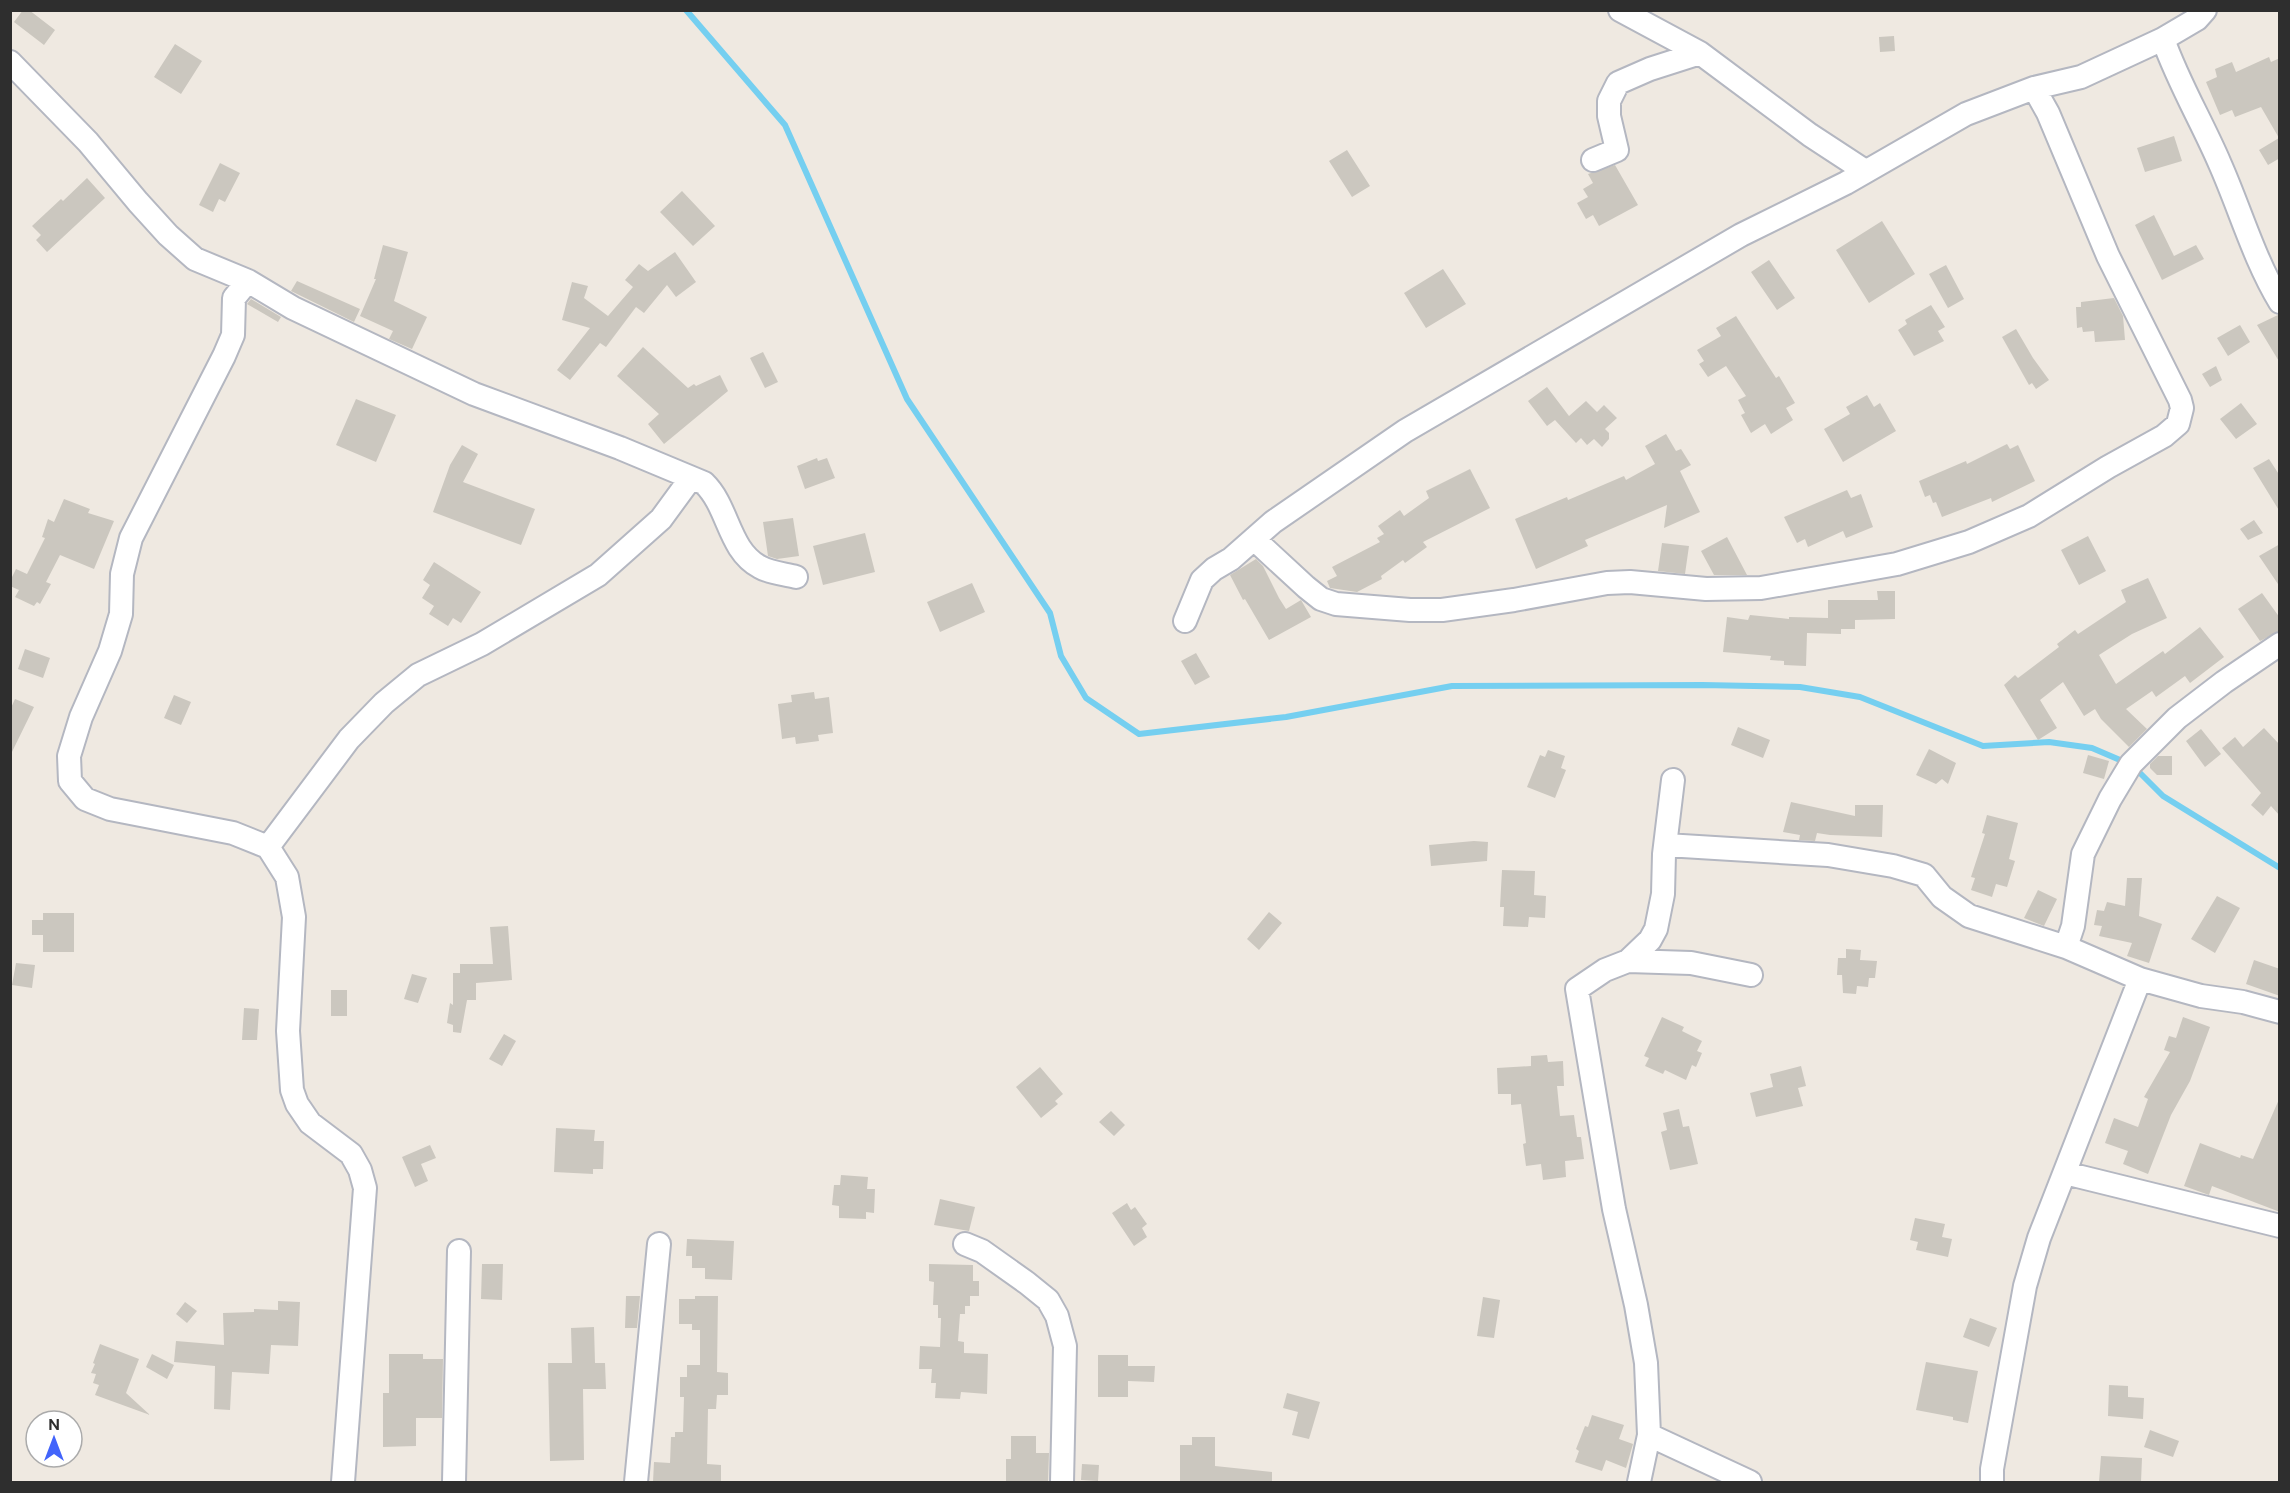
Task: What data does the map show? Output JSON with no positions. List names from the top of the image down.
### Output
{
  "north": "top"
}
